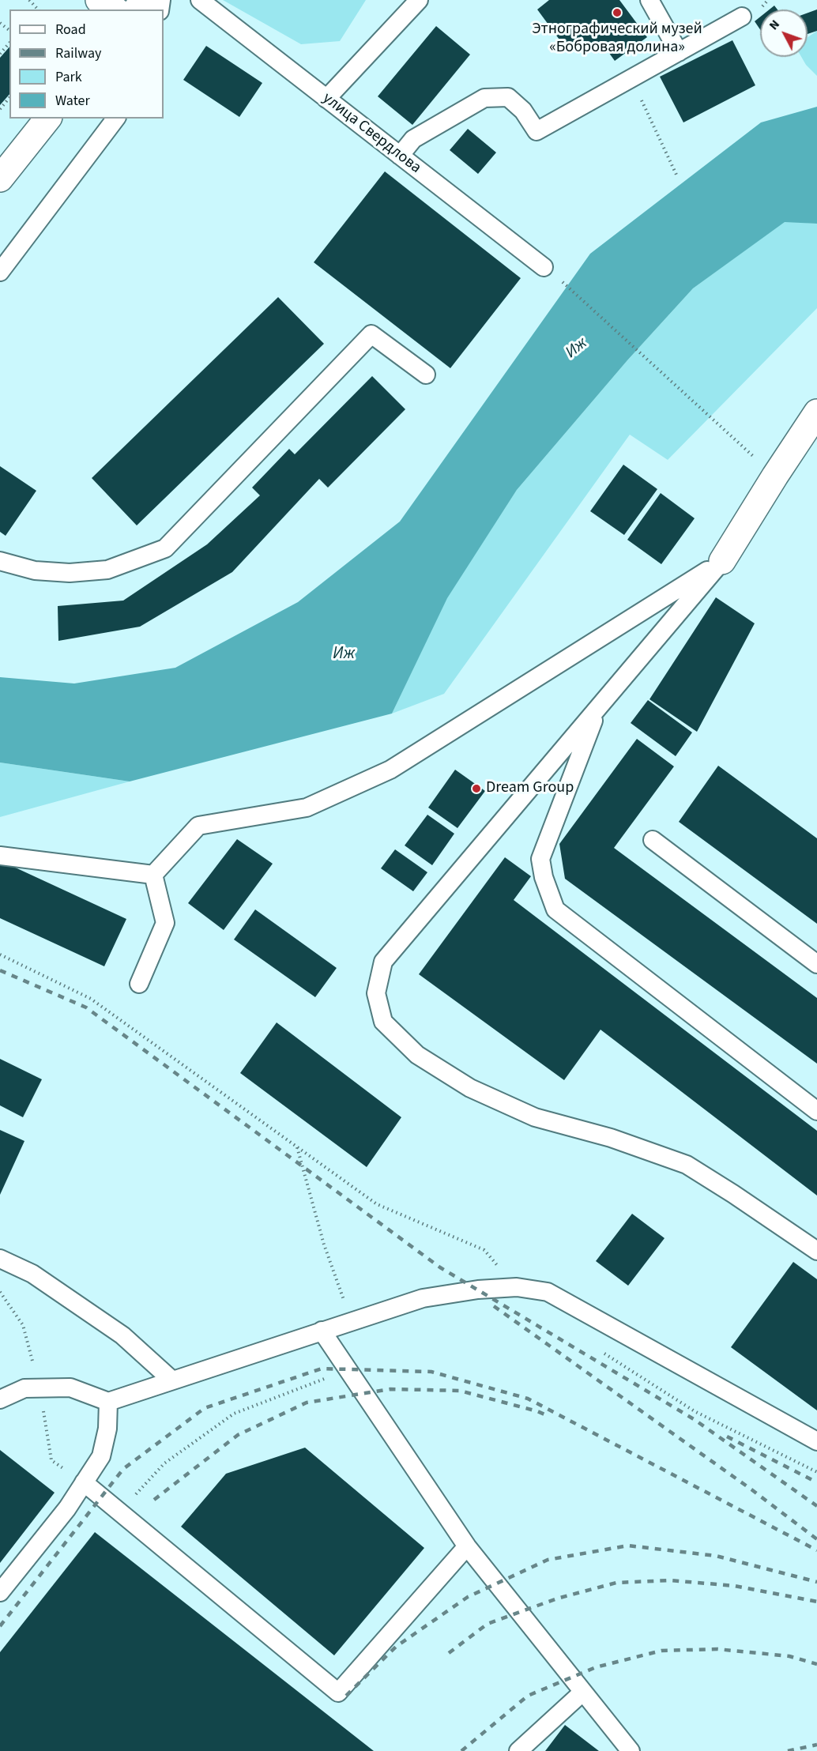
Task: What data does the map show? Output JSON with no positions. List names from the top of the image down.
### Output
{
  "streets": {
    "lane": ["улица Свердлова"]
  },
  "water": ["Иж"],
  "places": ["Этнографический музей «Бобровая долина»", "Dream Group"],
  "legend": [
    "Road",
    "Railway",
    "Park",
    "Water"
  ],
  "north": "top left"
}
